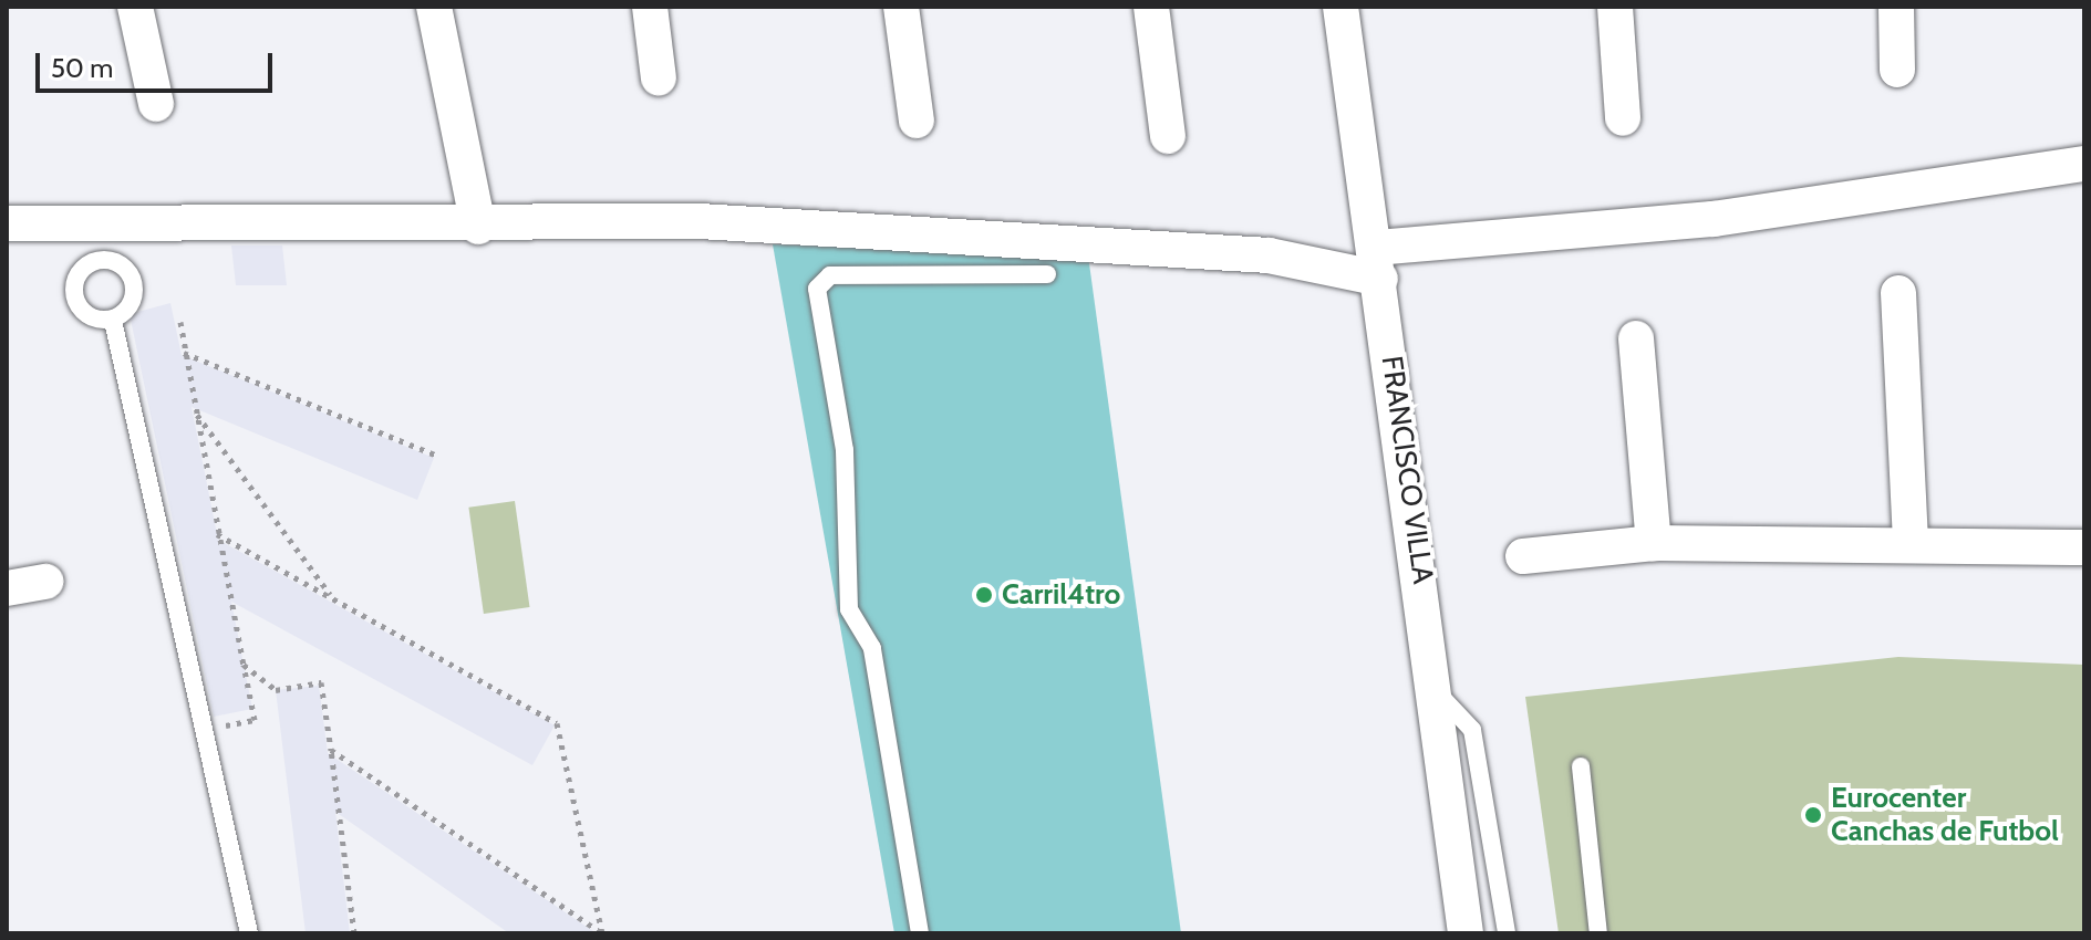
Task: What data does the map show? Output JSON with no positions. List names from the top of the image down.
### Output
{
  "streets": {
    "street": ["FRANCISCO VILLA"]
  },
  "places": ["Carril4tro", "Eurocenter Canchas de Futbol"],
  "scale_bar": "50 m"
}
